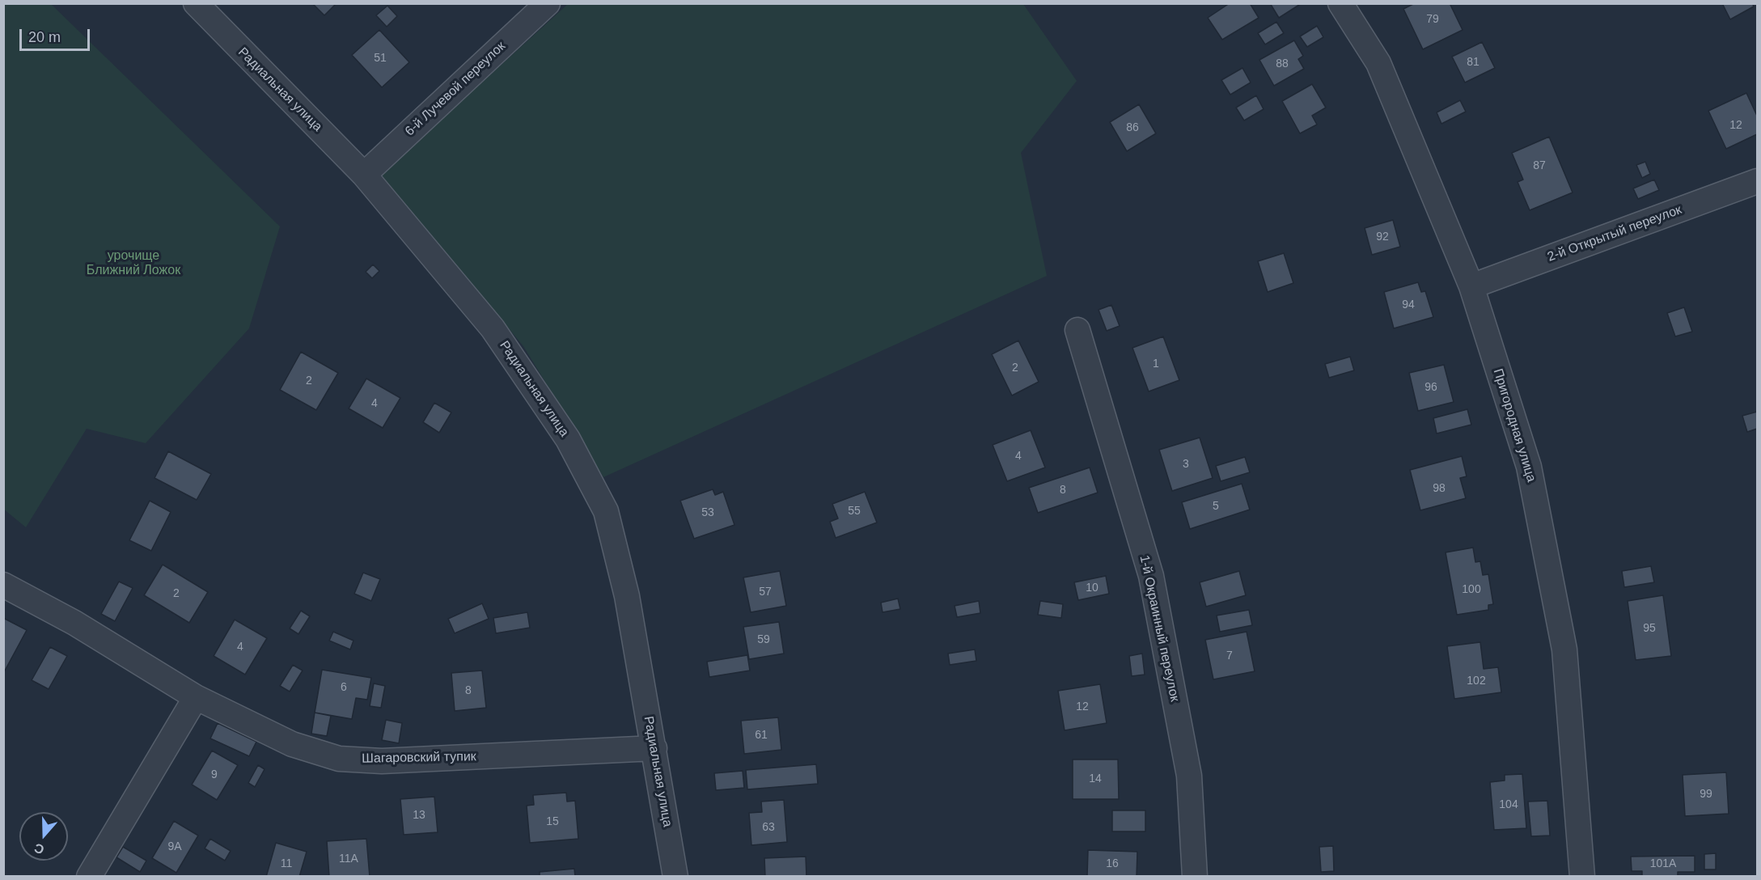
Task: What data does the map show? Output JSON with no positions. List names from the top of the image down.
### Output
{
  "streets": {
    "street": [
      "6-й Лучевой переулок",
      "Радиальная улица",
      "2-й Открытый переулок",
      "Пригородная улица",
      "1-й Окраинный переулок",
      "Шагаровский тупик"
    ]
  },
  "crossings": [
    ["6-й Лучевой переулок", "Радиальная улица"],
    ["Радиальная улица", "Шагаровский тупик"],
    ["2-й Открытый переулок", "Пригородная улица"]
  ],
  "parks": ["урочище Ближний Ложок"],
  "house_numbers": [
    "79",
    "51",
    "81",
    "88",
    "12",
    "86",
    "87",
    "92",
    "94",
    "1",
    "2",
    "2",
    "96",
    "4",
    "4",
    "3",
    "98",
    "8",
    "5",
    "55",
    "53",
    "10",
    "100",
    "57",
    "2",
    "95",
    "59",
    "4",
    "7",
    "102",
    "6",
    "8",
    "12",
    "61",
    "9",
    "14",
    "99",
    "104",
    "13",
    "15",
    "63",
    "9А",
    "11А",
    "11",
    "16",
    "101А"
  ],
  "scale_bar": "20 m",
  "north": "bottom"
}
